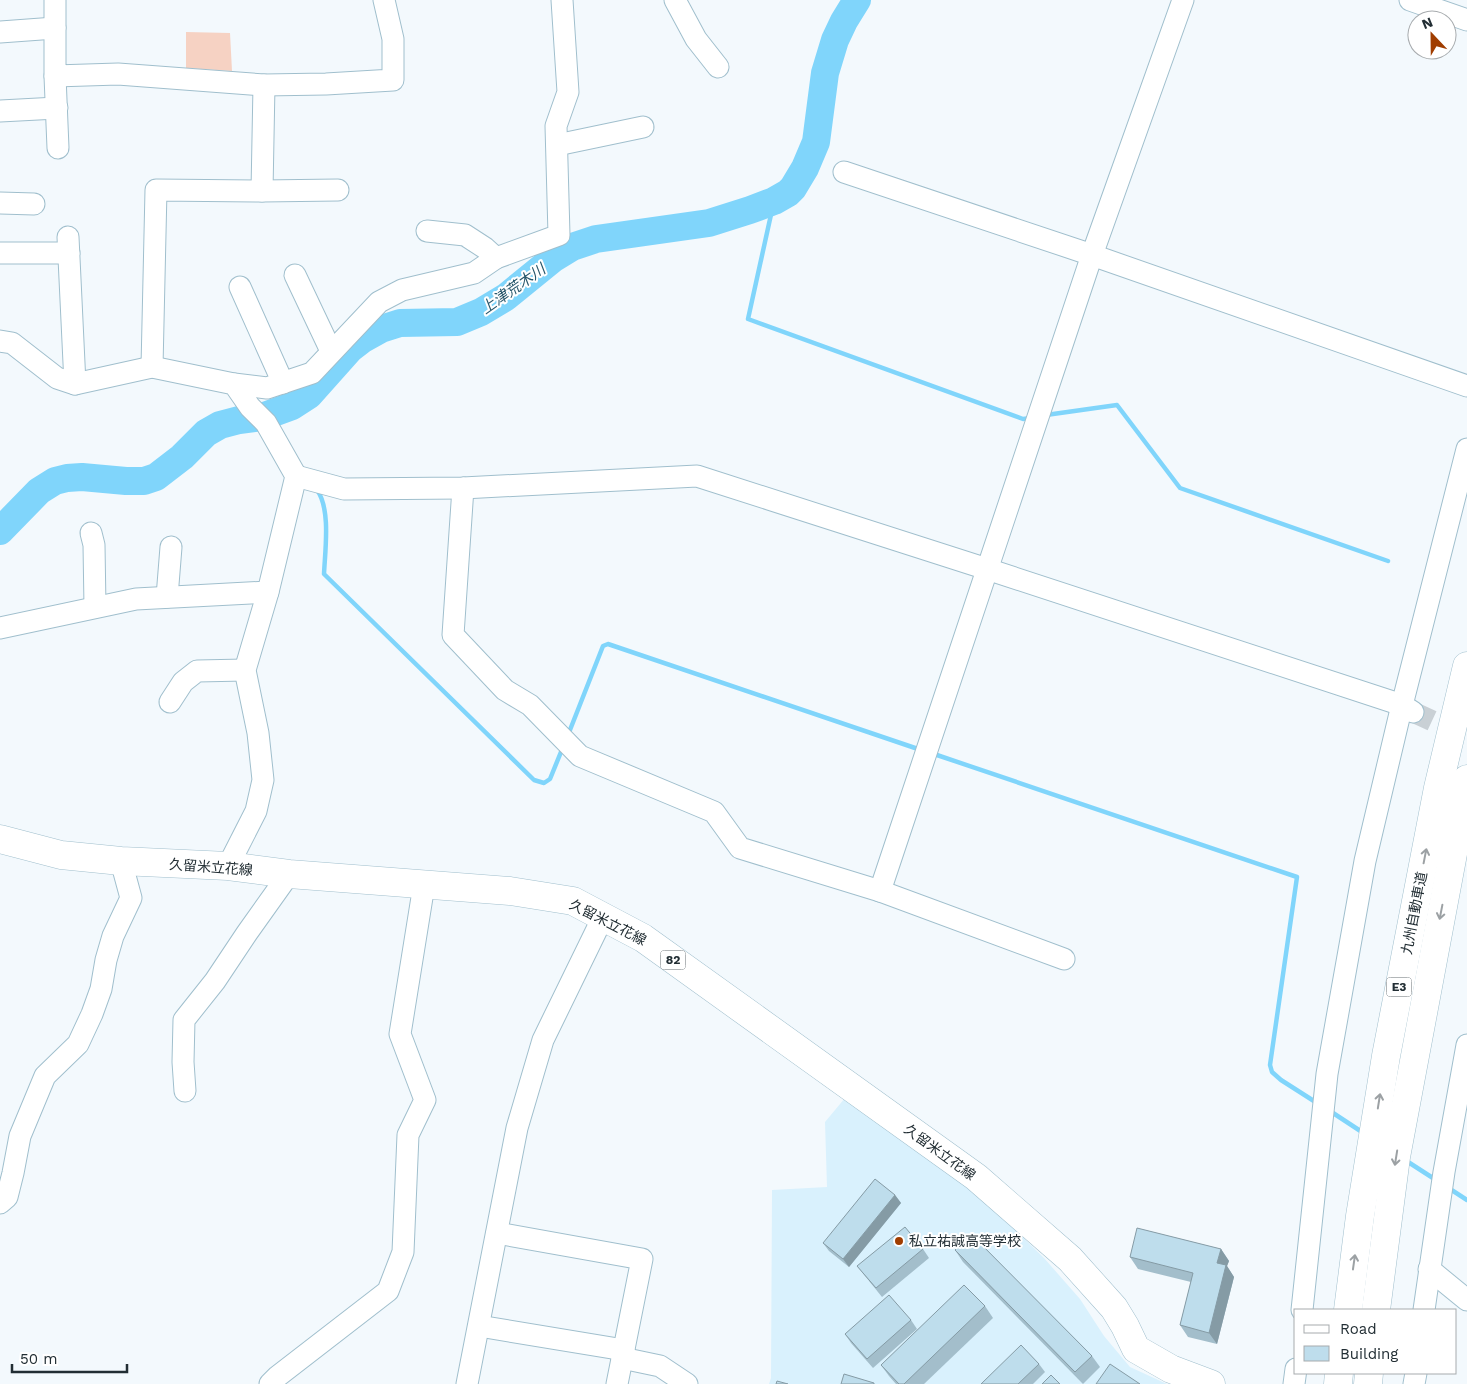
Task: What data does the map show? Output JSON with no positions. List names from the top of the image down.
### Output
{
  "streets": {
    "main road": [
      "久留米立花線",
      "九州自動車道",
      "82",
      "E3"
    ]
  },
  "water": ["上津荒木川"],
  "places": ["私立祐誠高等学校"],
  "legend": ["Road", "Building"],
  "scale_bar": "50 m",
  "north": "top"
}
